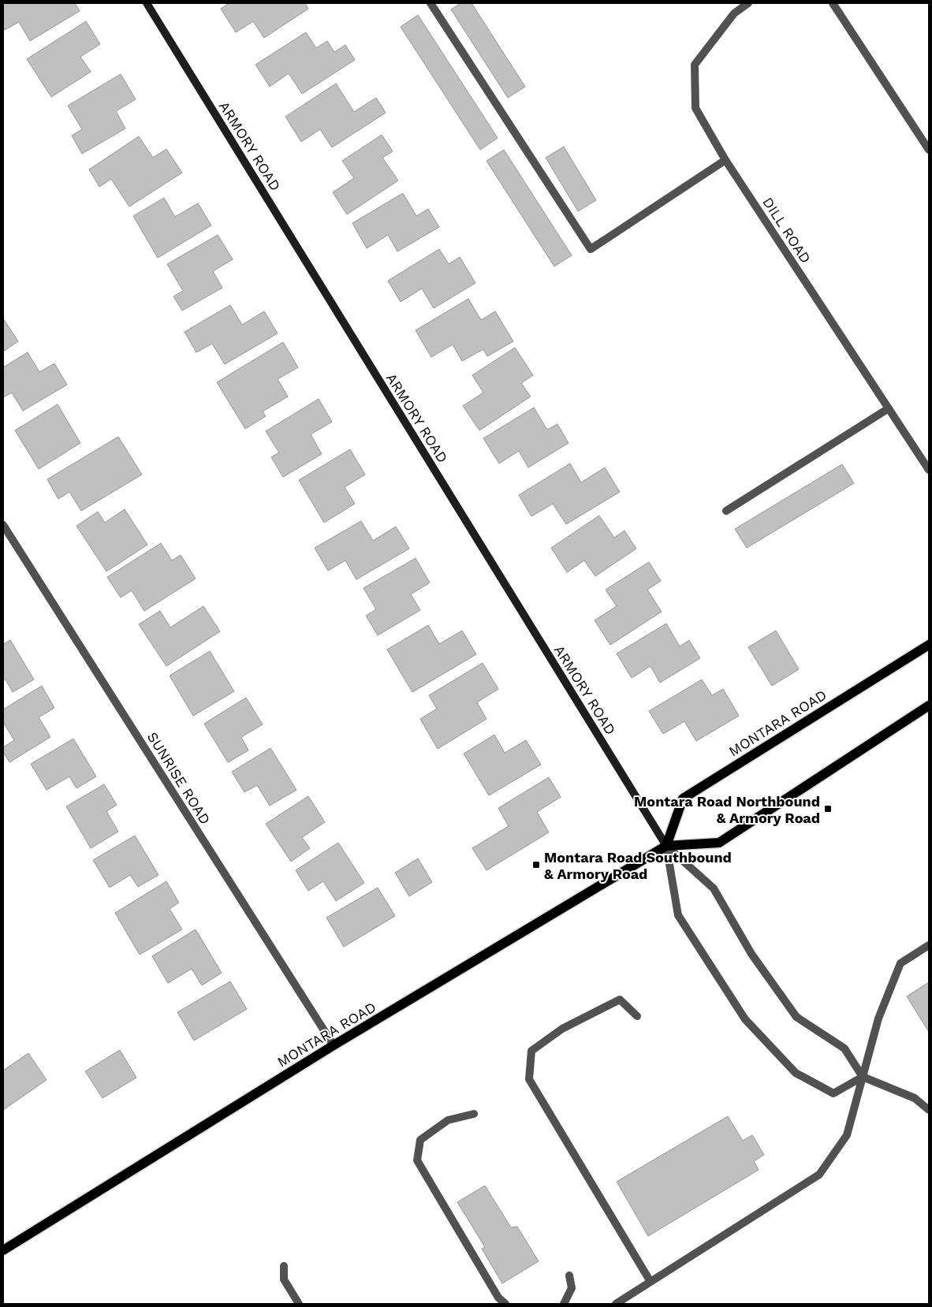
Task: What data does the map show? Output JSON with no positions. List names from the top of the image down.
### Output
{
  "streets": {
    "main road": ["ARMORY ROAD", "MONTARA ROAD"],
    "street": ["DILL ROAD", "SUNRISE ROAD"]
  },
  "crossings": [
    ["ARMORY ROAD", "MONTARA ROAD"],
    ["MONTARA ROAD", "SUNRISE ROAD"]
  ],
  "places": {
    "transit": ["Montara Road Northbound & Armory Road", "Montara Road Southbound & Armory Road"]
  }
}
